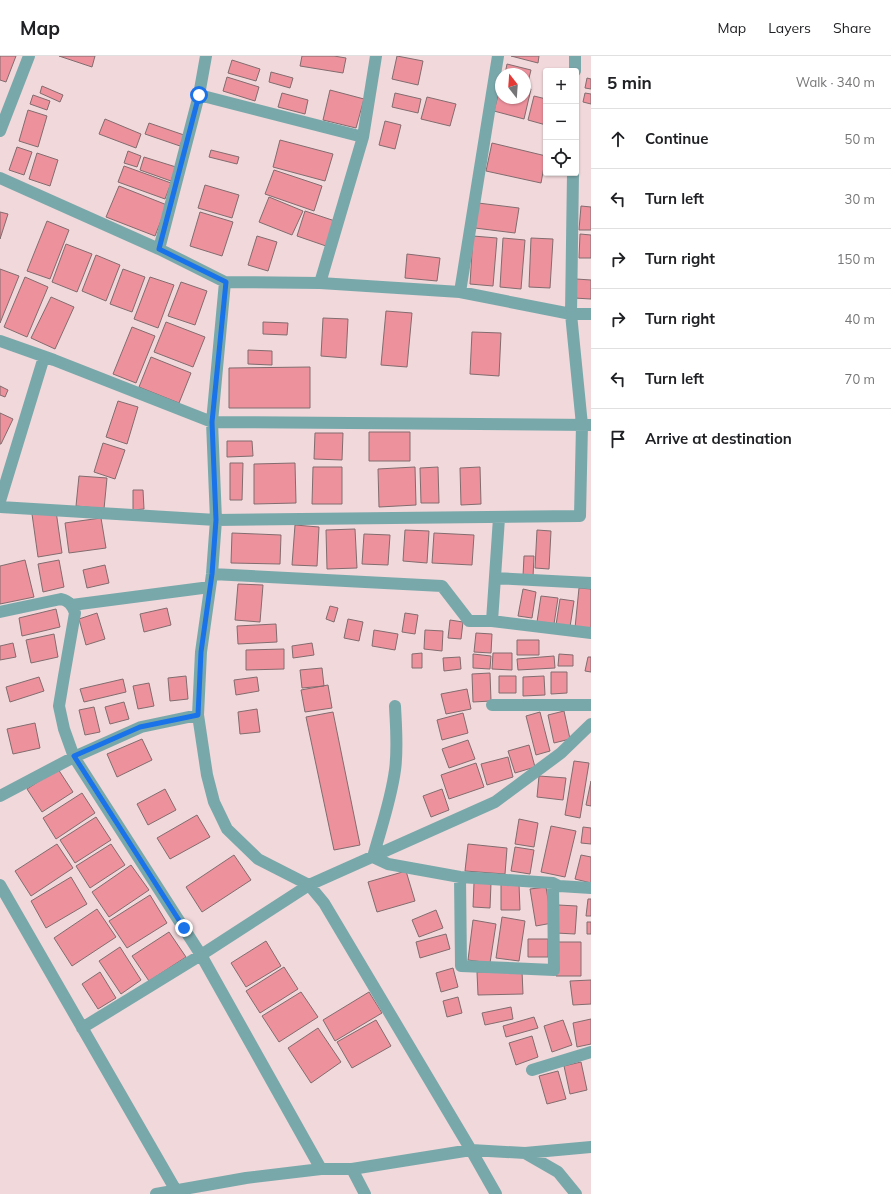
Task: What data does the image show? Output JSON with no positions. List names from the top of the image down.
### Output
{
  "north": "top",
  "page": {
    "header": "Map",
    "nav": ["Map", "Layers", "Share"],
    "heading": ["5 min", "Walk · 340 m"],
    "map_buttons": ["+", "−"],
    "list": [
      ["Continue", "50 m"],
      ["Turn left", "30 m"],
      ["Turn right", "150 m"],
      ["Turn right", "40 m"],
      ["Turn left", "70 m"],
      "Arrive at destination"
    ]
  }
}
